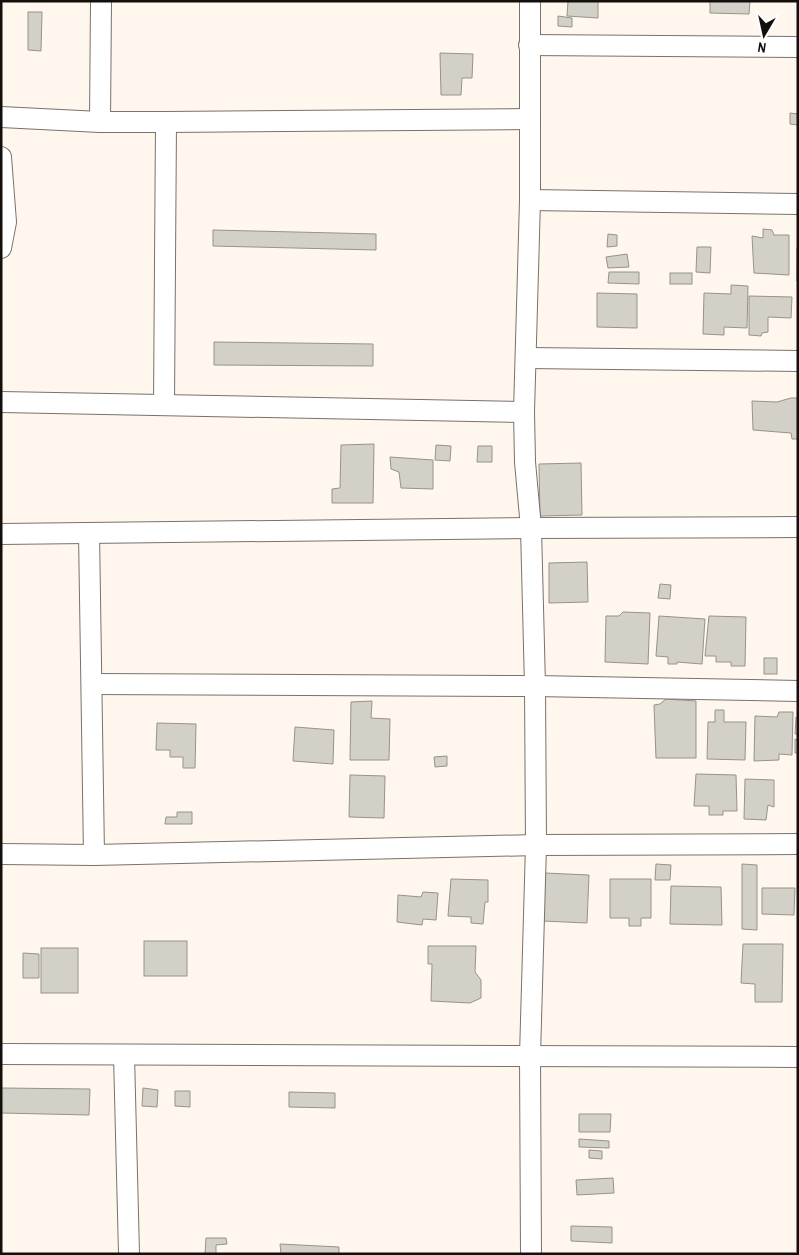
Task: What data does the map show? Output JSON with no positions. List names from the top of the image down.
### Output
{
  "north": "bottom"
}
